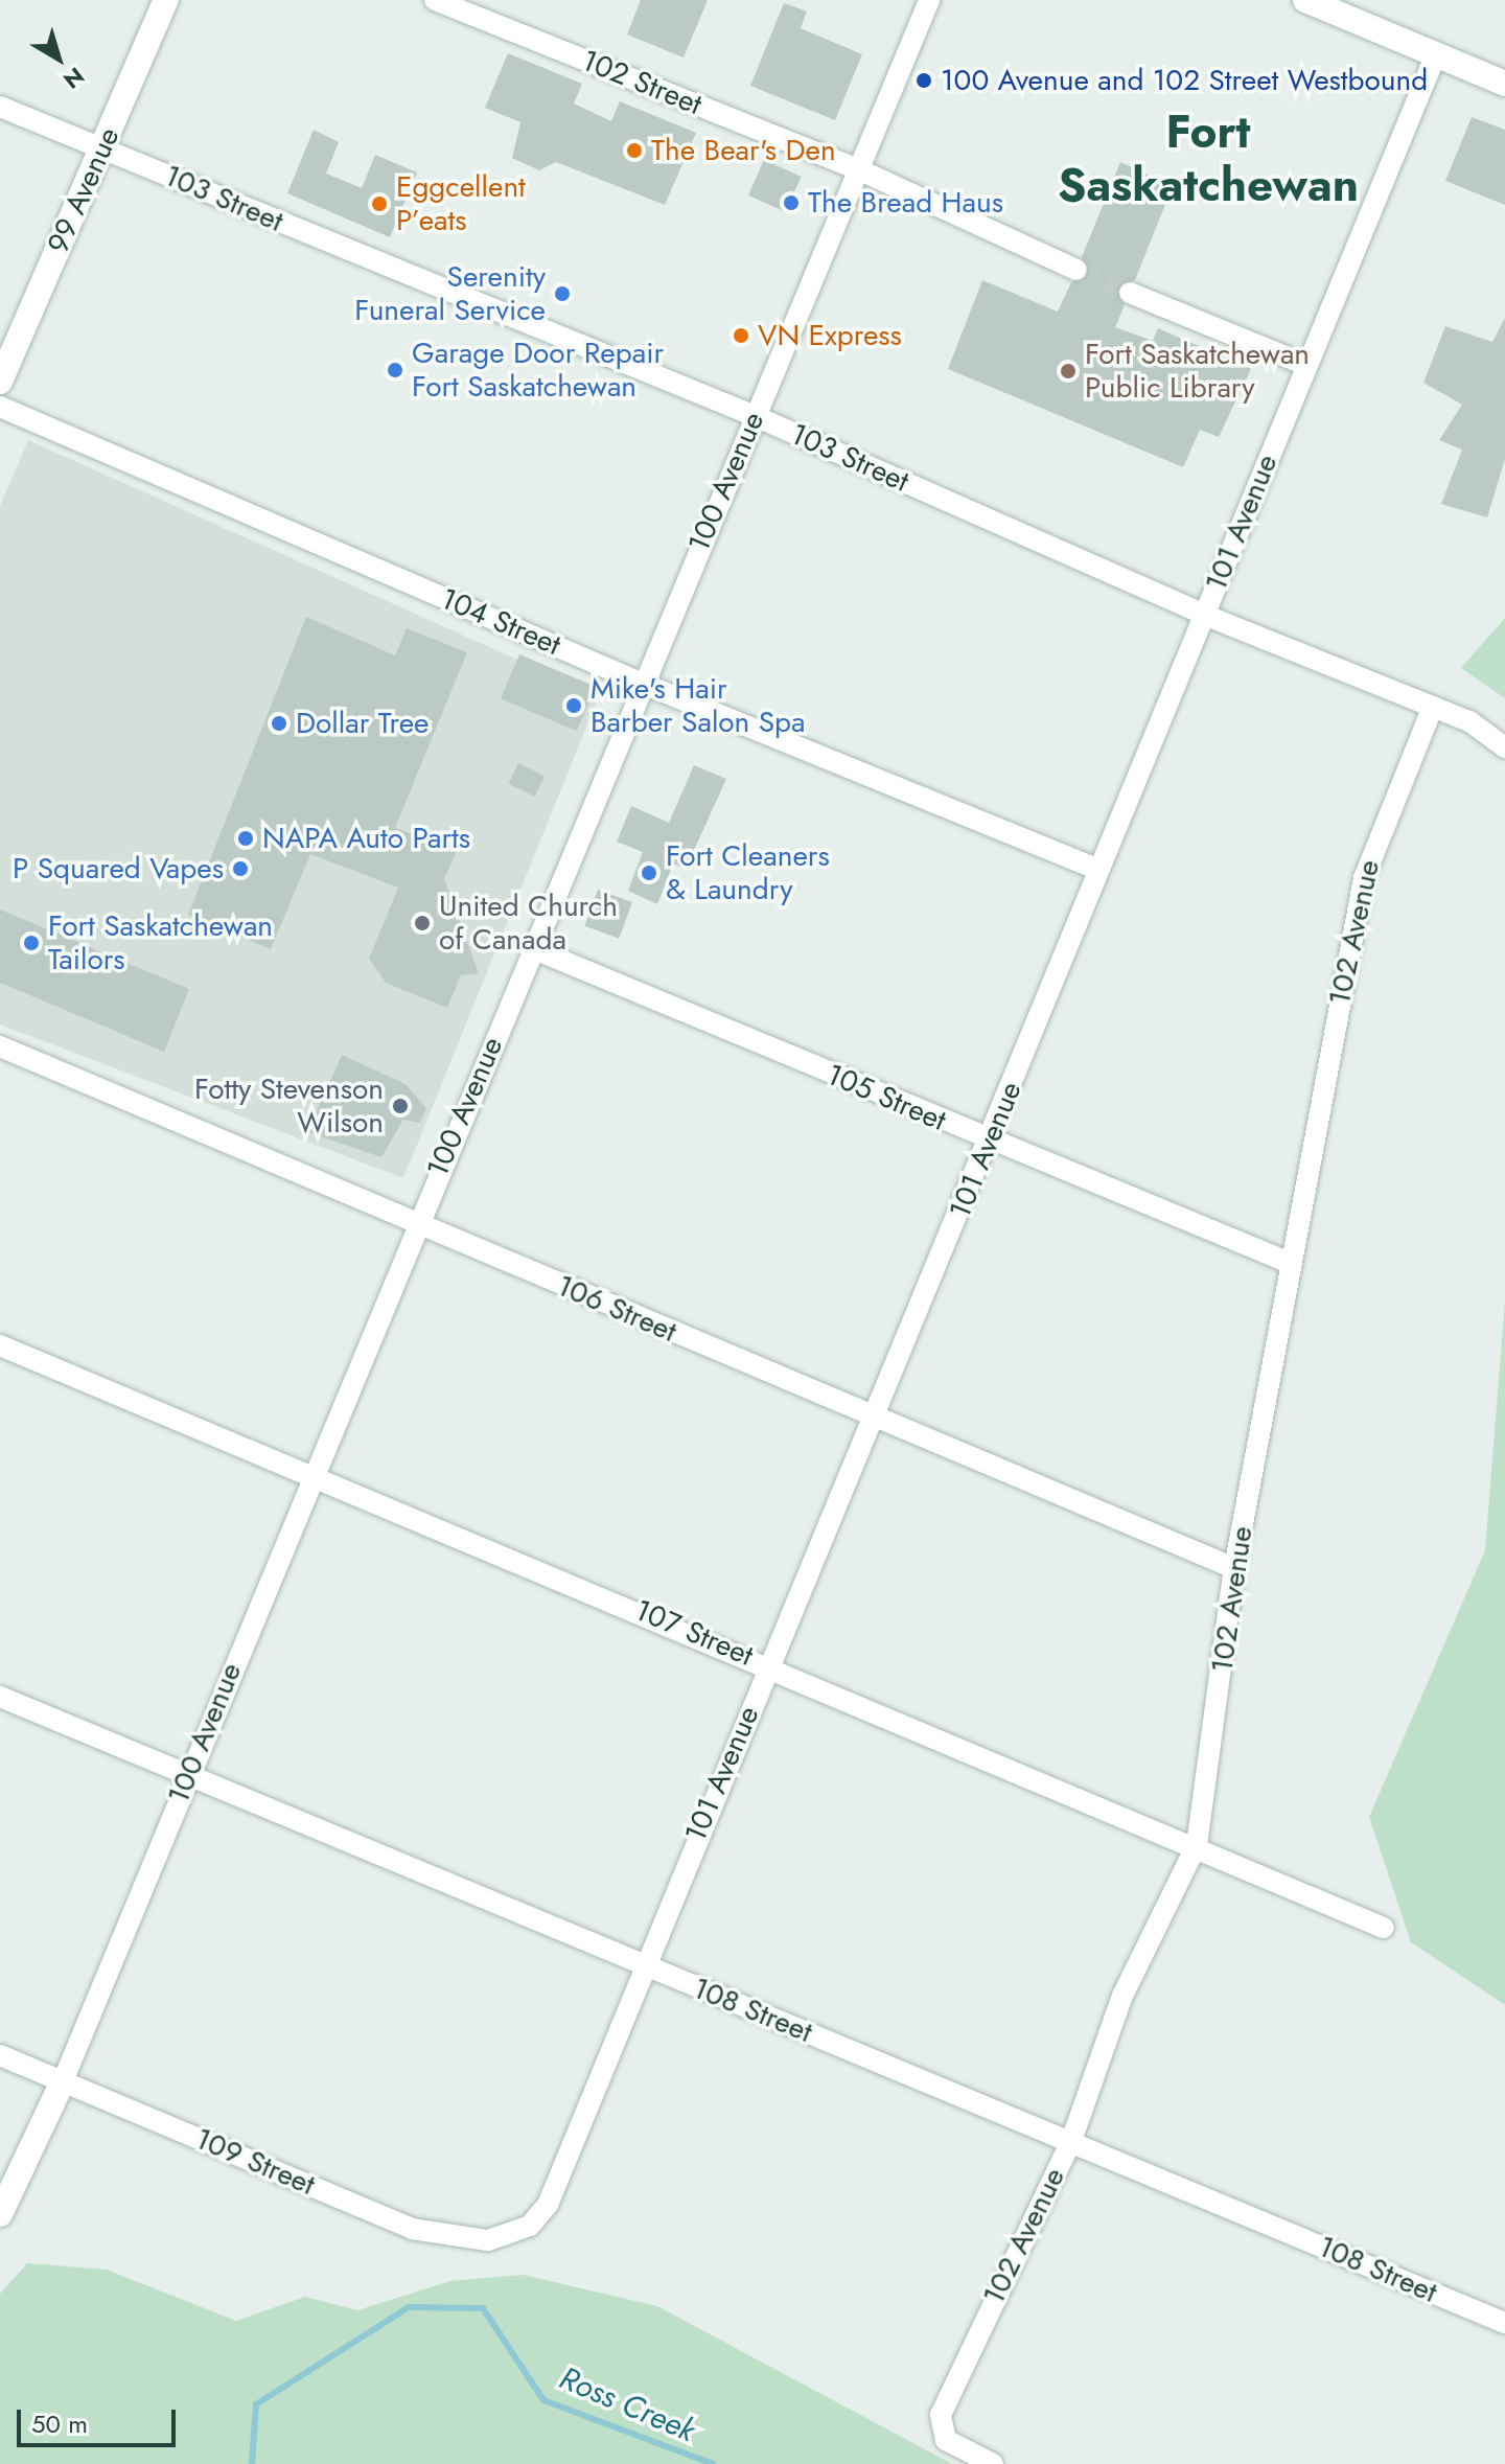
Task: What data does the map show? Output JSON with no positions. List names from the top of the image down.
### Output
{
  "streets": {
    "main road": ["99 Avenue", "100 Avenue"],
    "street": [
      "102 Street",
      "103 Street",
      "101 Avenue",
      "104 Street",
      "102 Avenue",
      "105 Street",
      "106 Street",
      "107 Street",
      "108 Street",
      "109 Street"
    ]
  },
  "crossings": [
    ["102 Street", "100 Avenue"],
    ["99 Avenue", "103 Street"],
    ["103 Street", "100 Avenue"],
    ["103 Street", "101 Avenue"],
    ["103 Street", "102 Avenue"],
    ["100 Avenue", "104 Street"],
    ["100 Avenue", "105 Street"],
    ["100 Avenue", "106 Street"],
    ["100 Avenue", "107 Street"],
    ["100 Avenue", "108 Street"],
    ["100 Avenue", "109 Street"],
    ["101 Avenue", "104 Street"],
    ["101 Avenue", "105 Street"],
    ["101 Avenue", "106 Street"],
    ["101 Avenue", "107 Street"],
    ["101 Avenue", "108 Street"],
    ["101 Avenue", "109 Street"],
    ["102 Avenue", "105 Street"],
    ["102 Avenue", "106 Street"],
    ["102 Avenue", "107 Street"],
    ["102 Avenue", "108 Street"]
  ],
  "districts": ["Fort Saskatchewan"],
  "water": ["Ross Creek"],
  "places": [
    "100 Avenue and 102 Street Westbound",
    "The Bear's Den",
    "The Bread Haus",
    "Eggcellent P’eats",
    "Serenity Funeral Service",
    "VN Express",
    "Garage Door Repair Fort Saskatchewan",
    "Fort Saskatchewan Public Library",
    "Mike's Hair Barber Salon Spa",
    "Dollar Tree",
    "NAPA Auto Parts",
    "P Squared Vapes",
    "Fort Cleaners & Laundry",
    "United Church of Canada",
    "Fort Saskatchewan Tailors",
    "Fotty Stevenson Wilson"
  ],
  "scale_bar": "50 m",
  "north": "bottom right"
}
